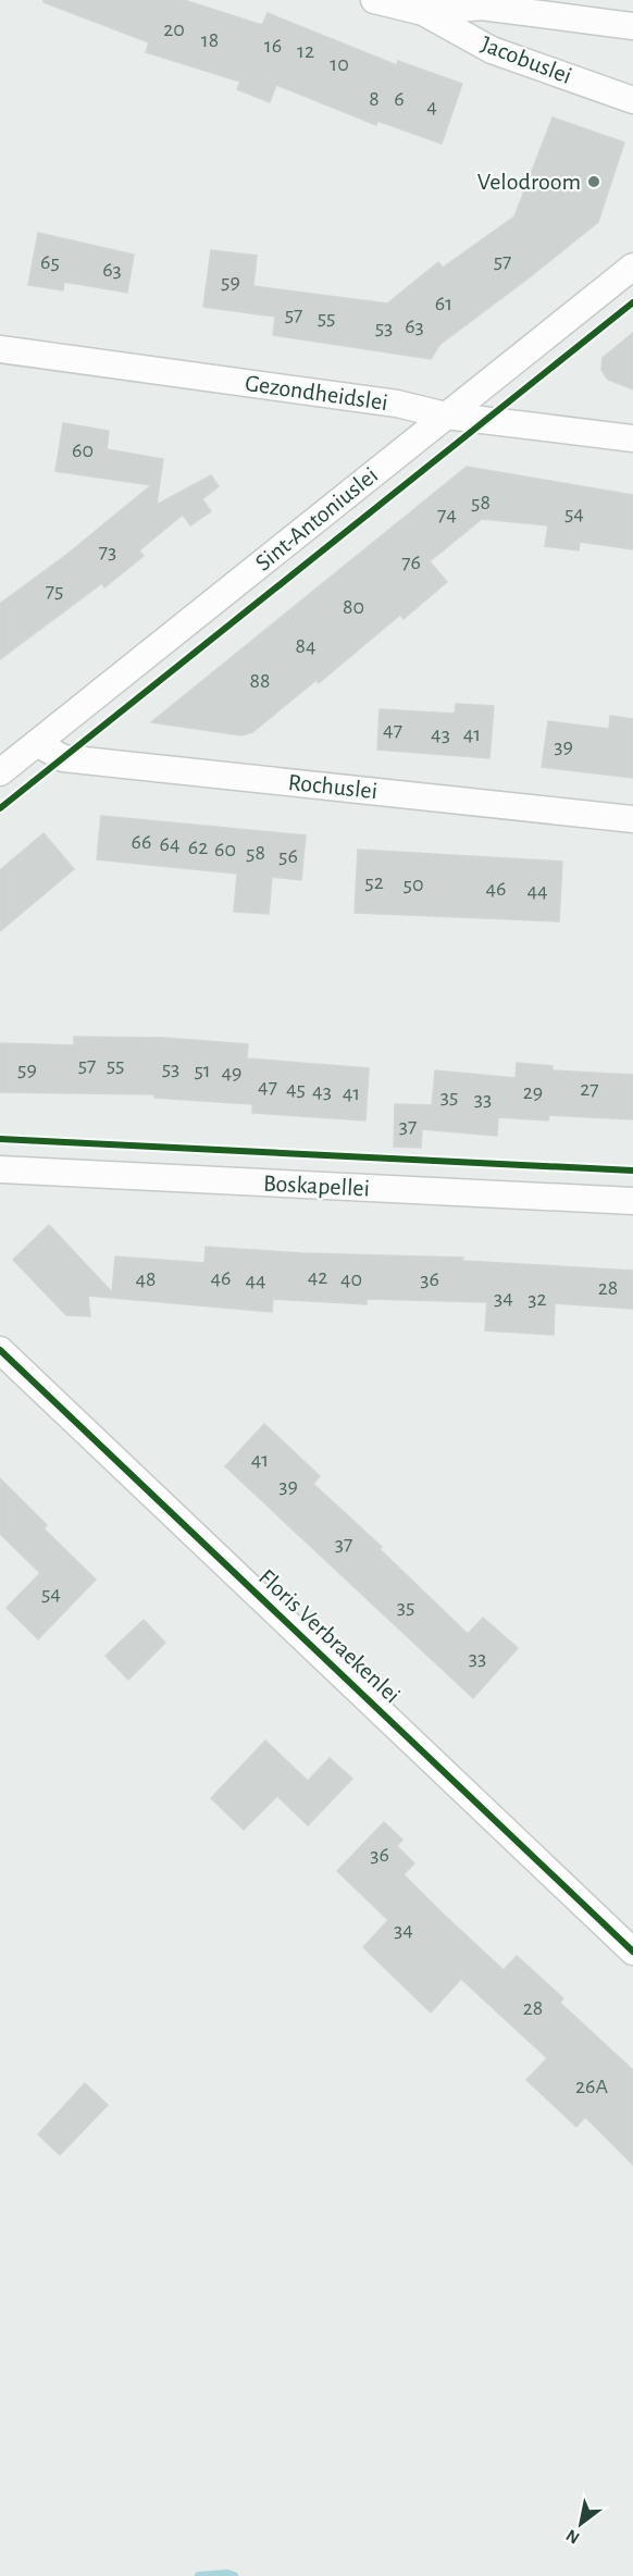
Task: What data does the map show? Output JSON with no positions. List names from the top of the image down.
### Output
{
  "streets": {
    "street": [
      "Jacobuslei",
      "Gezondheidslei",
      "Sint-Antoniuslei",
      "Rochuslei",
      "Boskapellei",
      "Floris Verbraekenlei"
    ]
  },
  "crossings": [
    ["Gezondheidslei", "Sint-Antoniuslei"],
    ["Sint-Antoniuslei", "Rochuslei"]
  ],
  "places": ["Velodroom"],
  "house_numbers": [
    "20",
    "18",
    "16",
    "12",
    "10",
    "8",
    "6",
    "4",
    "57",
    "65",
    "63",
    "59",
    "61",
    "57",
    "55",
    "63",
    "53",
    "60",
    "58",
    "54",
    "74",
    "73",
    "76",
    "75",
    "80",
    "84",
    "88",
    "47",
    "43",
    "41",
    "39",
    "66",
    "64",
    "62",
    "60",
    "58",
    "56",
    "52",
    "50",
    "46",
    "44",
    "57",
    "55",
    "53",
    "59",
    "51",
    "49",
    "47",
    "45",
    "27",
    "43",
    "29",
    "41",
    "35",
    "33",
    "37",
    "42",
    "46",
    "48",
    "40",
    "36",
    "44",
    "28",
    "34",
    "32",
    "41",
    "39",
    "37",
    "54",
    "35",
    "33",
    "36",
    "34",
    "28",
    "26A"
  ],
  "north": "bottom left"
}
